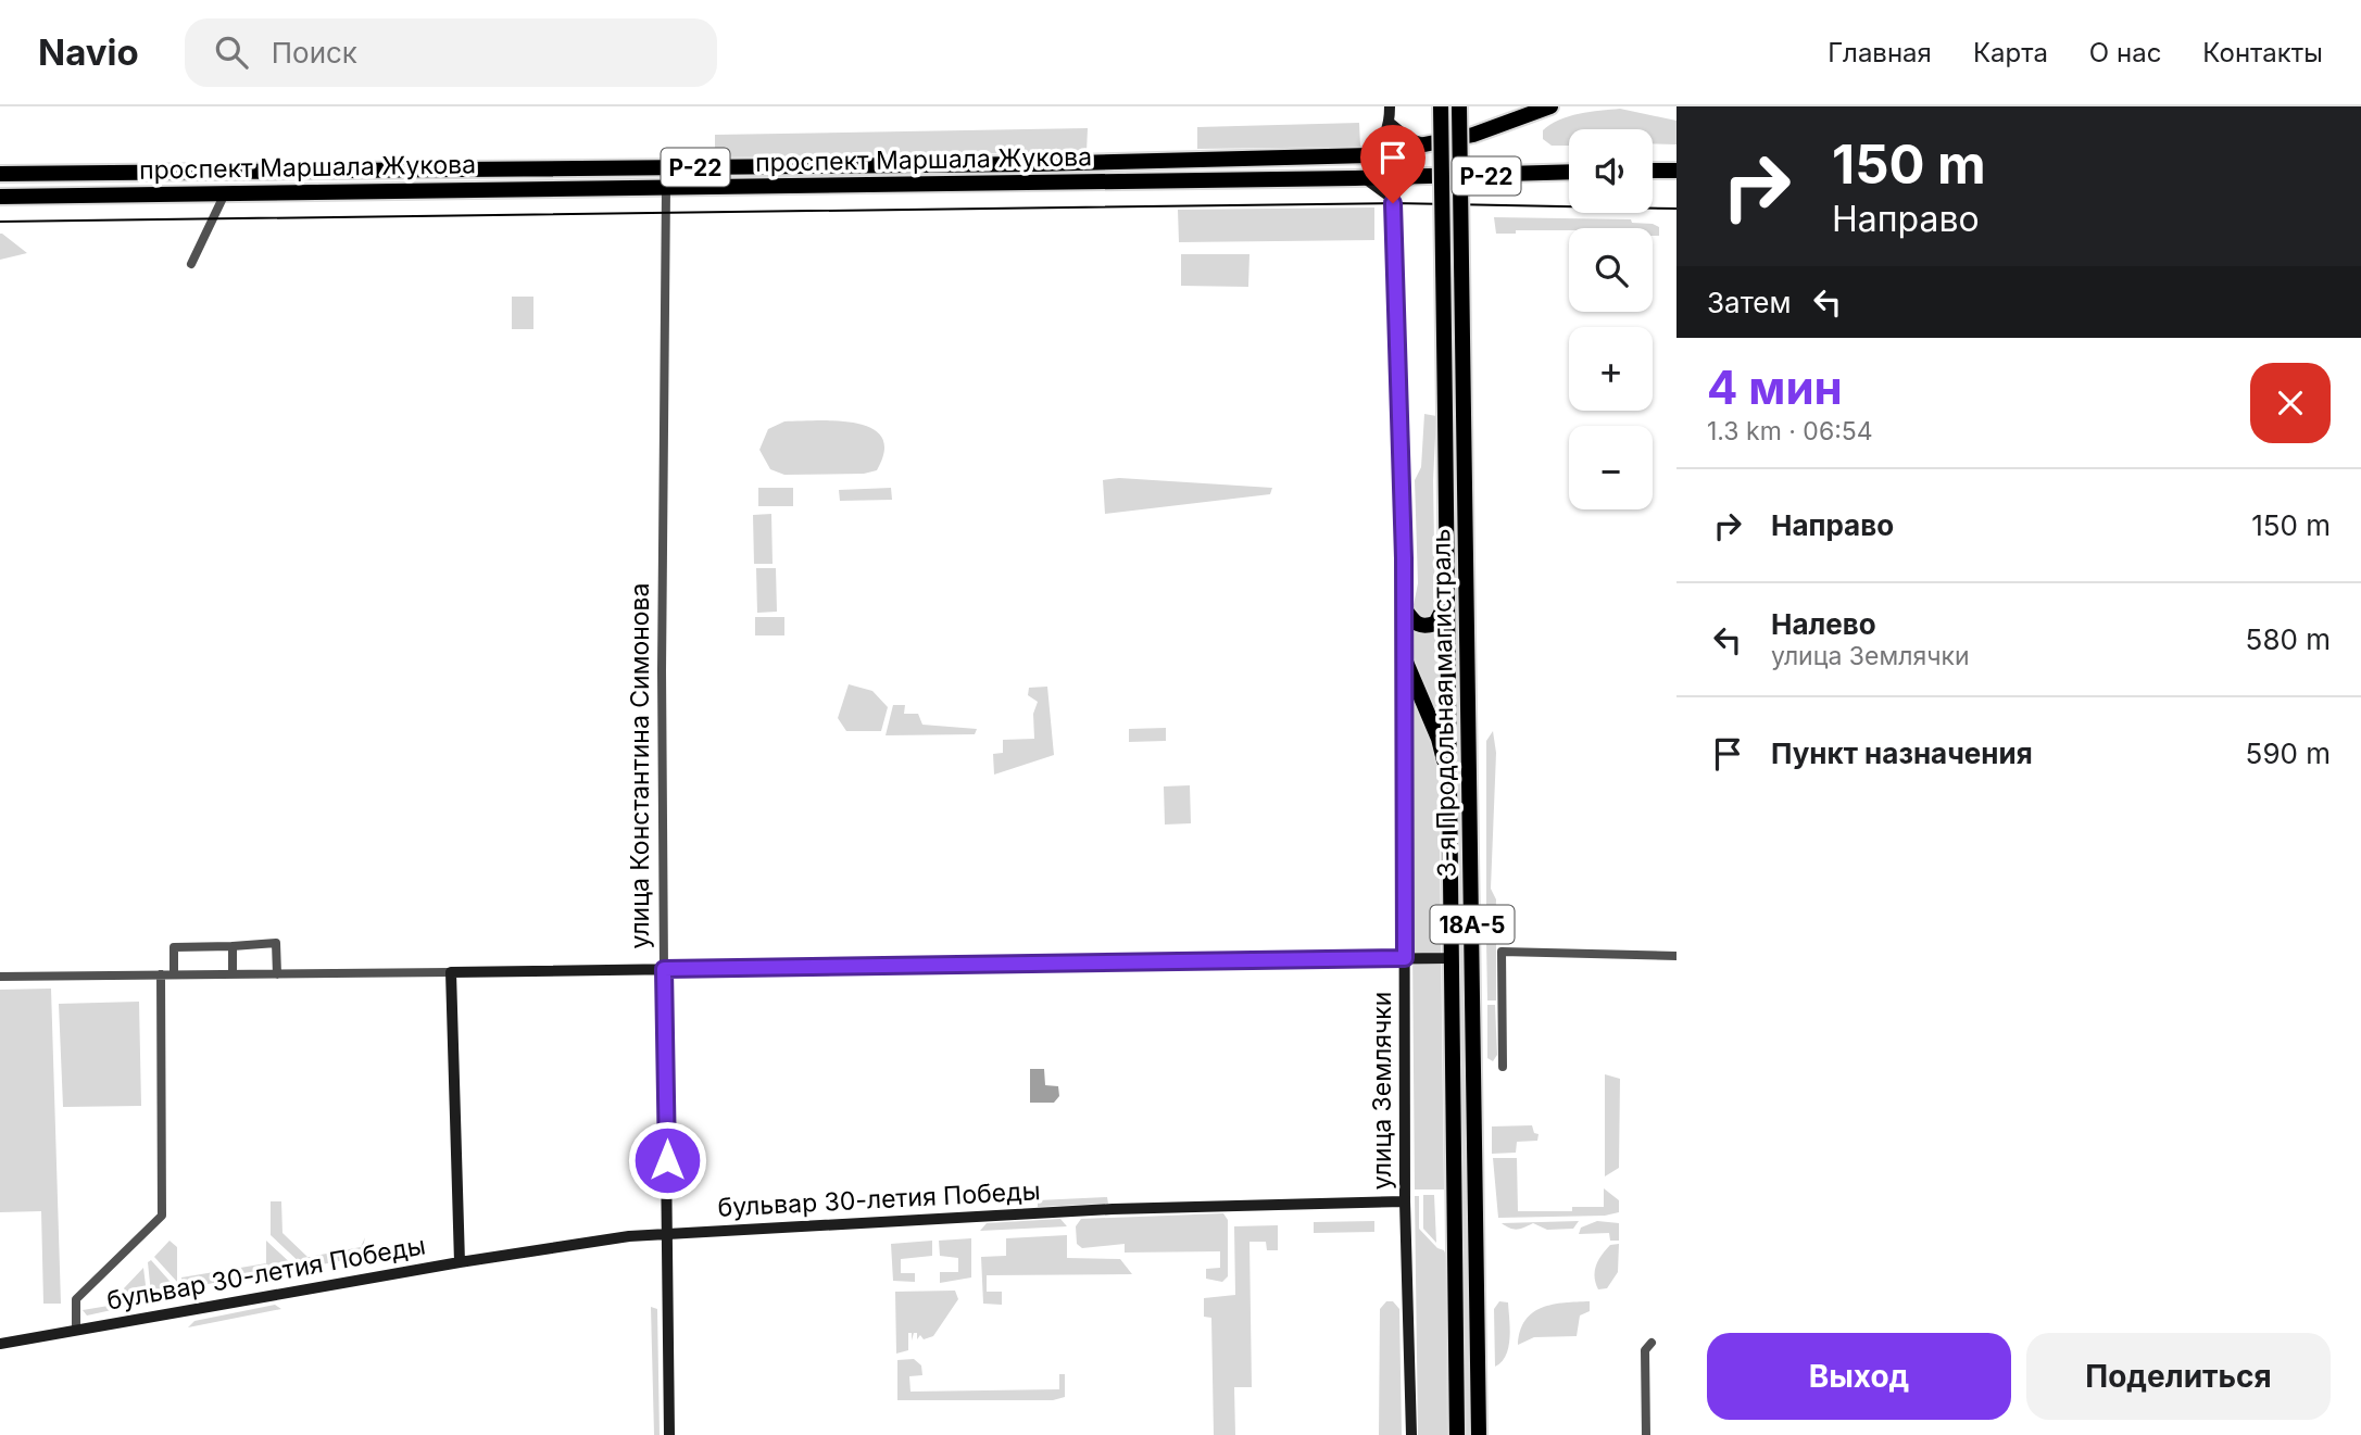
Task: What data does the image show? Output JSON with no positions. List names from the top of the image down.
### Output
{
  "streets": {
    "highway": [
      "проспект Маршала Жукова",
      "Р-22",
      "3-я Продольная магистраль",
      "18А-5"
    ],
    "main road": ["улица Константина Симонова", "улица Землячки", "бульвар 30-летия Победы"]
  },
  "crossings": [
    ["проспект Маршала Жукова", "Р-22"],
    ["проспект Маршала Жукова", "улица Константина Симонова"],
    ["улица Константина Симонова", "бульвар 30-летия Победы"],
    ["улица Землячки", "бульвар 30-летия Победы"]
  ],
  "page": {
    "header": "Navio",
    "search": "Поиск",
    "nav": [
      "Главная",
      "Карта",
      "О нас",
      "Контакты"
    ],
    "turn": ["150 m", "Направо"],
    "map_buttons": ["+", "−"],
    "then": "Затем",
    "heading": ["4 мин", "1.3 km · 06:54"],
    "list": [
      {
        "name": "Направо",
        "value": "150 m"
      },
      {
        "name": "Налево",
        "note": "улица Землячки",
        "value": "580 m"
      },
      {
        "name": "Пункт назначения",
        "value": "590 m"
      }
    ],
    "buttons": ["Выход", "Поделиться"]
  }
}
